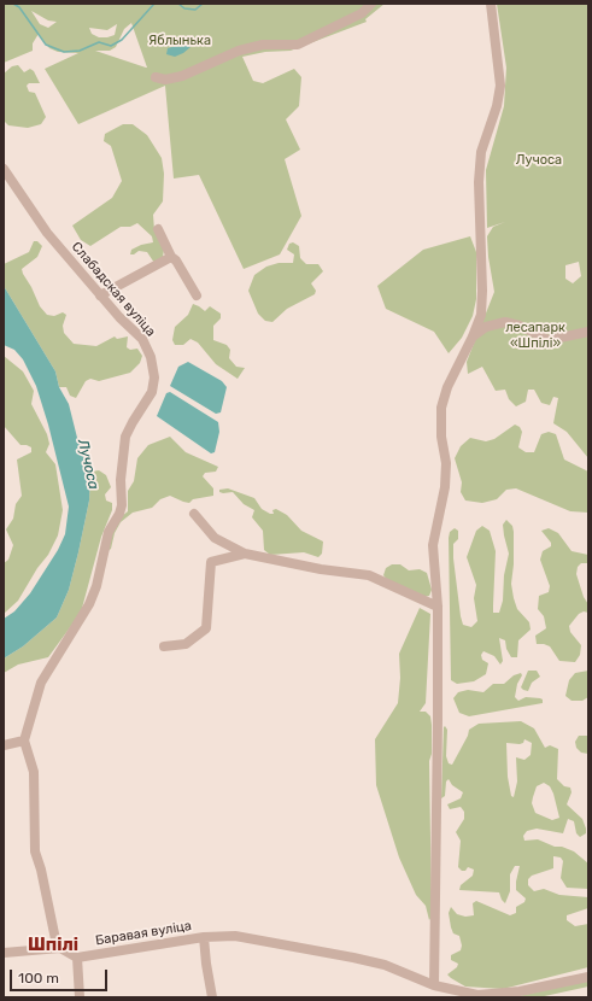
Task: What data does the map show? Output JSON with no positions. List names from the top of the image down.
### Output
{
  "streets": {
    "street": ["Слабадская вуліца", "Баравая вуліца"]
  },
  "districts": ["Шпілі"],
  "water": ["Лучоса"],
  "parks": ["Яблынька", "Лучоса", "лесапарк «Шпілі»"],
  "scale_bar": "100 m"
}
